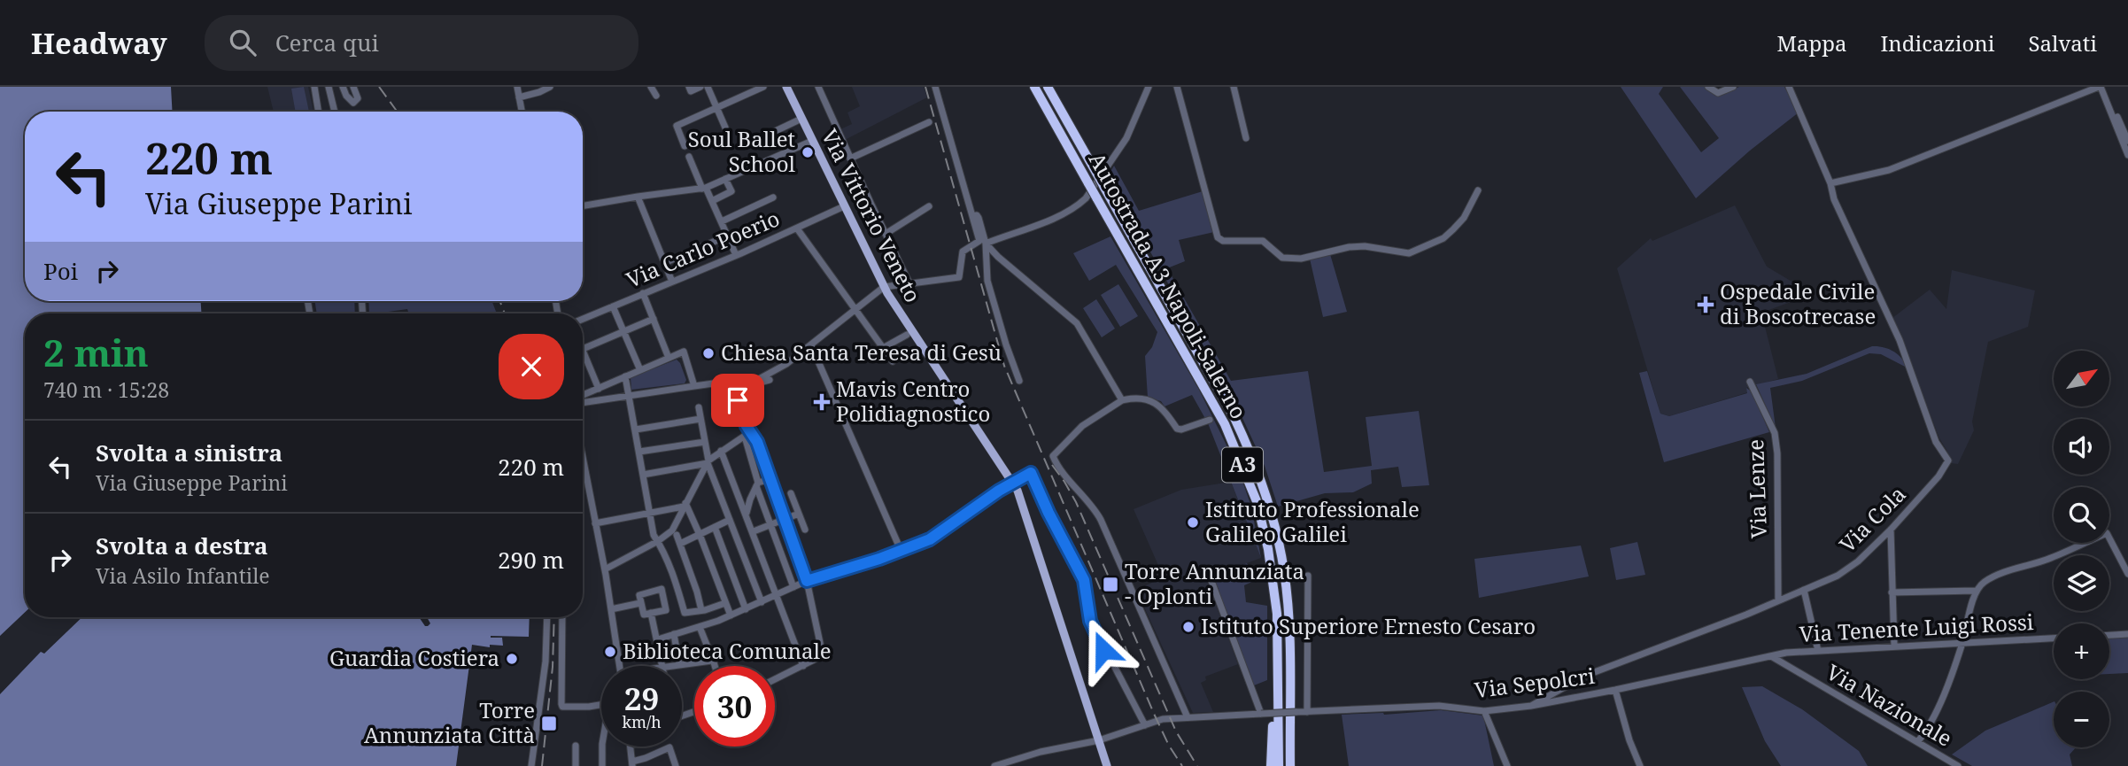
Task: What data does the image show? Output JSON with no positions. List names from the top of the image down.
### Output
{
  "streets": {
    "highway": ["Autostrada A3 Napoli-Salerno", "A3"],
    "main road": ["Via Vittorio Veneto"],
    "street": [
      "Via Carlo Poerio",
      "Via Lenze",
      "Via Cola",
      "Via Tenente Luigi Rossi",
      "Via Sepolcri",
      "Via Nazionale"
    ]
  },
  "crossings": [
    ["Via Vittorio Veneto", "Via Carlo Poerio"],
    ["Via Vittorio Veneto", "Via Sepolcri"],
    ["Via Lenze", "Via Cola"],
    ["Via Cola", "Via Sepolcri"],
    ["Via Tenente Luigi Rossi", "Via Sepolcri"],
    ["Via Tenente Luigi Rossi", "Via Nazionale"],
    ["Via Sepolcri", "Via Nazionale"]
  ],
  "places": {
    "other": [
      "Soul Ballet School",
      "Chiesa Santa Teresa di Gesù",
      "Istituto Professionale Galileo Galilei",
      "Istituto Superiore Ernesto Cesaro",
      "Biblioteca Comunale",
      "Guardia Costiera"
    ],
    "health": ["Ospedale Civile di Boscotrecase", "Mavis Centro Polidiagnostico"],
    "transit": ["Torre Annunziata - Oplonti", "Torre Annunziata Città"]
  },
  "north": "top right",
  "page": {
    "header": "Headway",
    "search": "Cerca qui",
    "nav": ["Mappa", "Indicazioni", "Salvati"],
    "turn": ["220 m", "Via Giuseppe Parini"],
    "then": "Poi",
    "heading": ["2 min", "740 m · 15:28"],
    "map_buttons": ["+", "−"],
    "list": [
      {
        "name": "Svolta a sinistra",
        "note": "Via Giuseppe Parini",
        "value": "220 m"
      },
      {
        "name": "Svolta a destra",
        "note": "Via Asilo Infantile",
        "value": "290 m"
      }
    ],
    "speed": "29 km/h",
    "limit": "30"
  }
}
